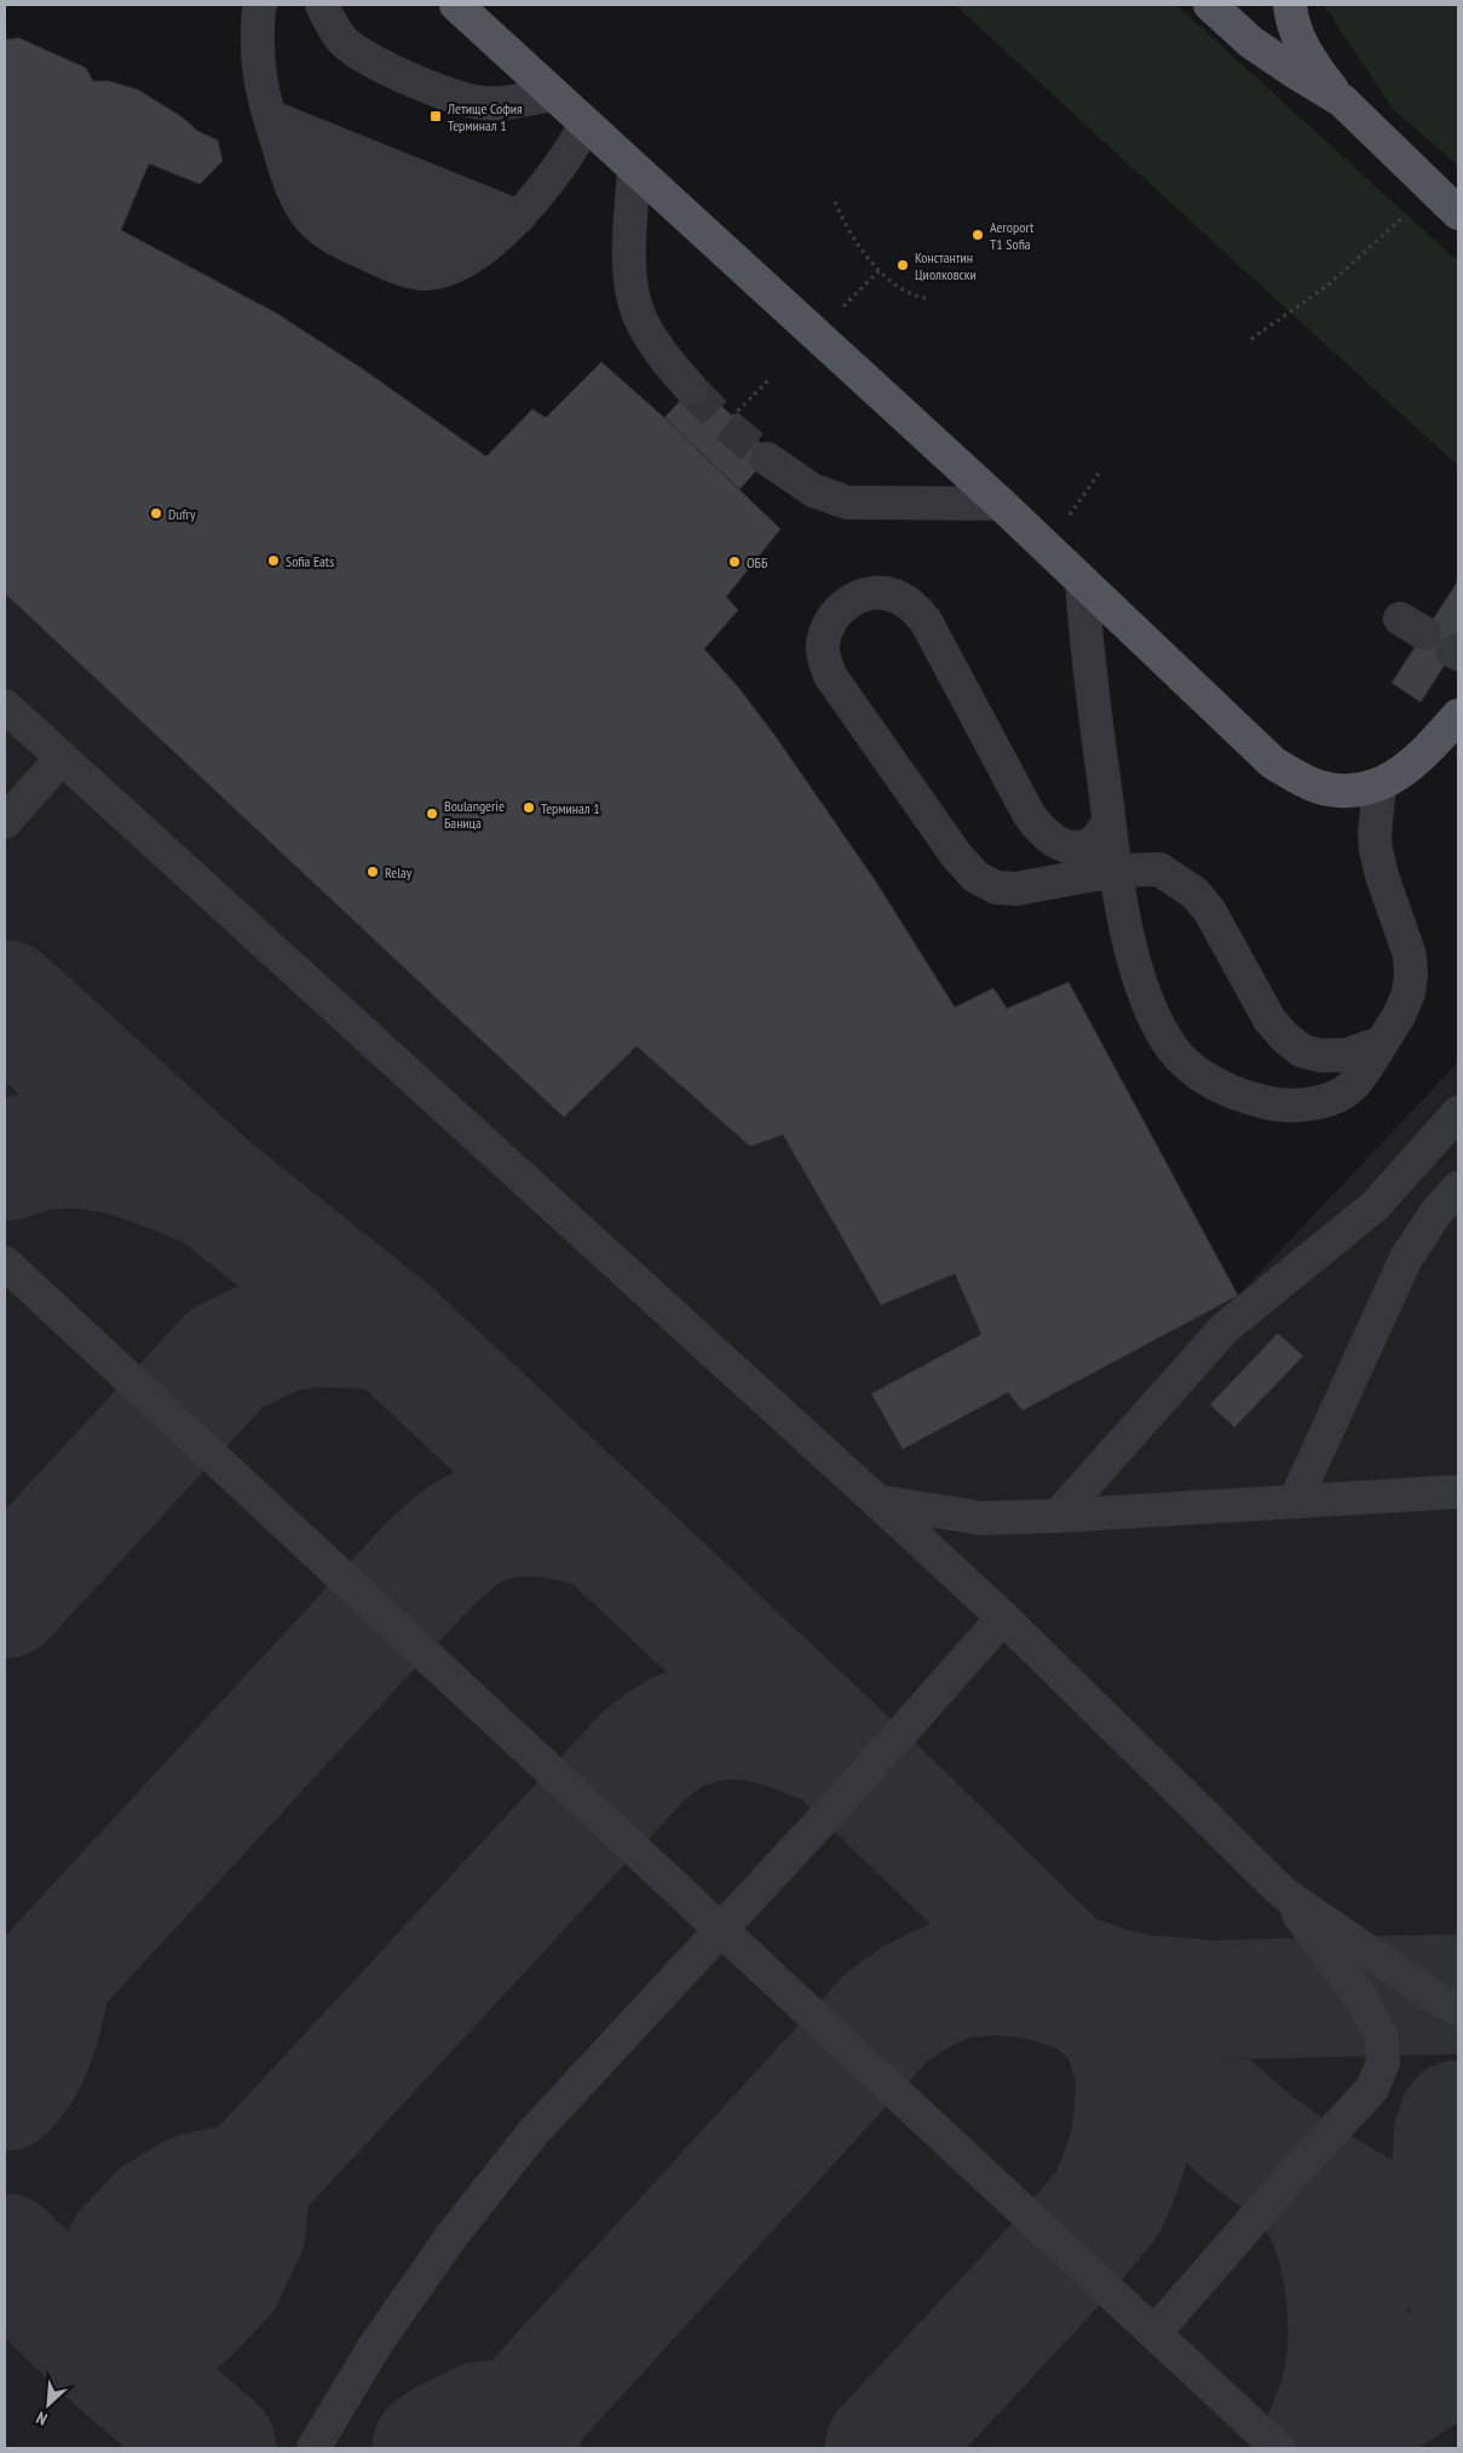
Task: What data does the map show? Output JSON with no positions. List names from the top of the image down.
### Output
{
  "places": {
    "transit": ["Летище София Терминал 1"],
    "other": [
      "Aeroport T1 Sofia",
      "Константин Циолковски",
      "Dufry",
      "Sofia Eats",
      "ОББ",
      "Терминал 1",
      "Boulangerie Баница",
      "Relay"
    ]
  },
  "north": "bottom left"
}
